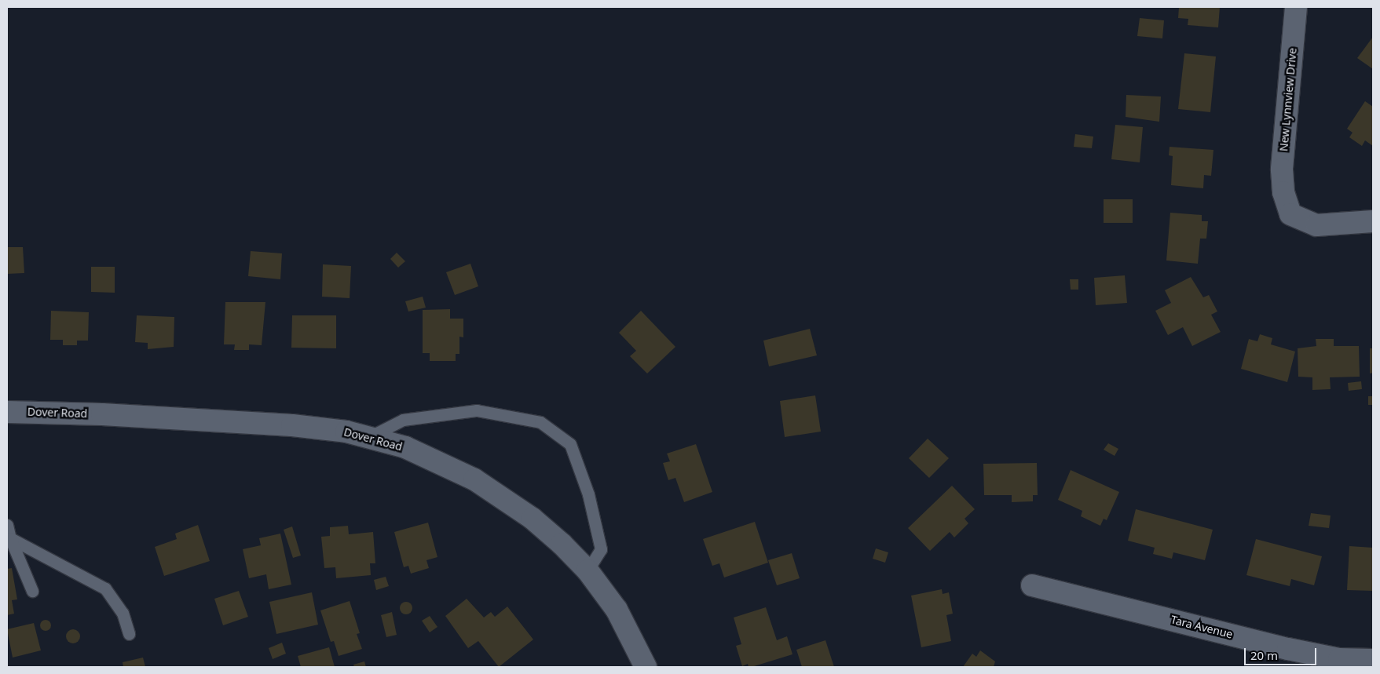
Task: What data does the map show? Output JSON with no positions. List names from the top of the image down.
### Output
{
  "streets": {
    "street": ["New Lynnview Drive", "Dover Road", "Tara Avenue"]
  },
  "scale_bar": "20 m"
}
